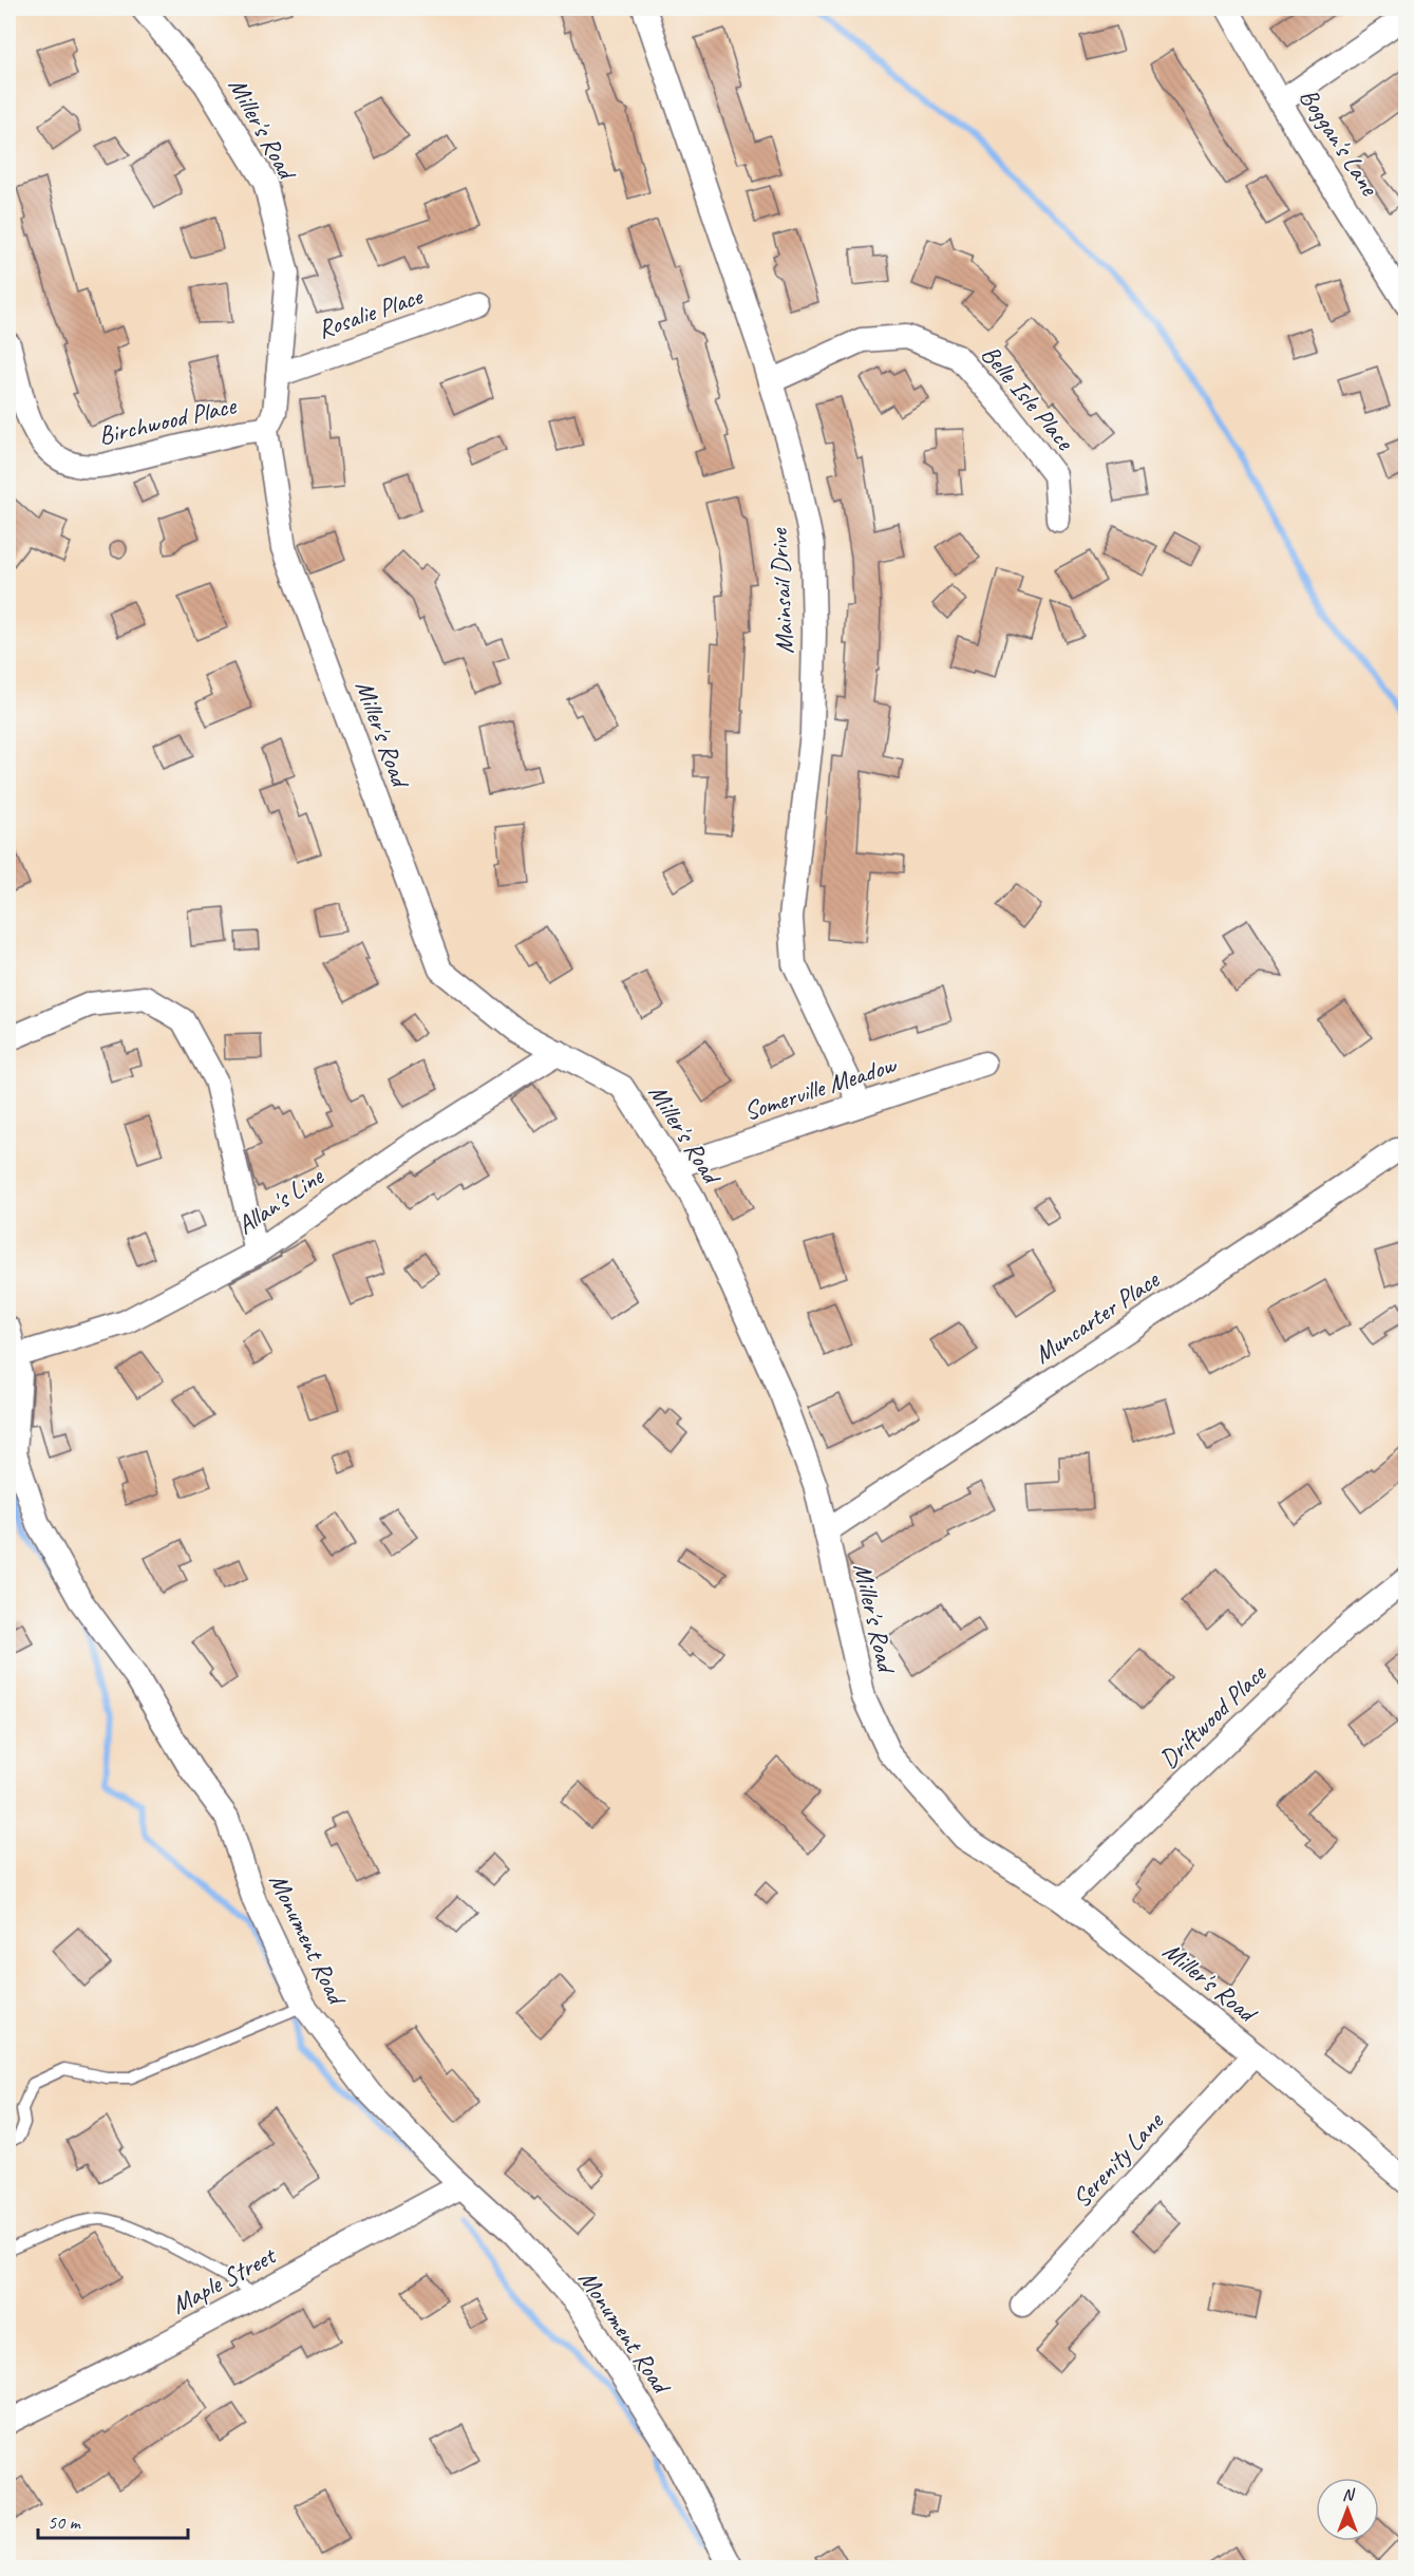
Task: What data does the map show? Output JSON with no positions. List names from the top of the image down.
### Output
{
  "streets": {
    "street": [
      "Miller's Road",
      "Boggan's Lane",
      "Rosalie Place",
      "Belle Isle Place",
      "Birchwood Place",
      "Mainsail Drive",
      "Somerville Meadow",
      "Allan's Line",
      "Muncarter Place",
      "Driftwood Place",
      "Monument Road",
      "Serenity Lane",
      "Maple Street"
    ]
  },
  "crossings": [
    ["Miller's Road", "Rosalie Place"],
    ["Miller's Road", "Birchwood Place"],
    ["Miller's Road", "Somerville Meadow"],
    ["Miller's Road", "Allan's Line"],
    ["Miller's Road", "Muncarter Place"],
    ["Miller's Road", "Driftwood Place"],
    ["Miller's Road", "Serenity Lane"],
    ["Belle Isle Place", "Mainsail Drive"],
    ["Mainsail Drive", "Somerville Meadow"],
    ["Allan's Line", "Monument Road"],
    ["Monument Road", "Maple Street"]
  ],
  "scale_bar": "50 m",
  "north": "top"
}
